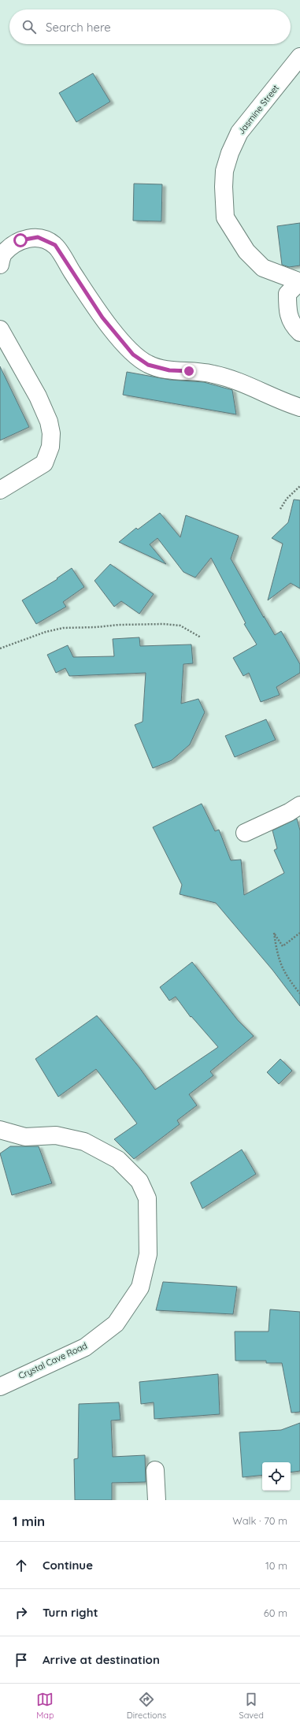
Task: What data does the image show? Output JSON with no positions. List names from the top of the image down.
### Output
{
  "streets": {
    "street": ["Jasmine Street", "Crystal Cave Road"]
  },
  "page": {
    "search": "Search here",
    "heading": ["1 min", "Walk · 70 m"],
    "list": [
      ["Continue", "10 m"],
      ["Turn right", "60 m"],
      "Arrive at destination"
    ],
    "nav": ["Map", "Directions", "Saved"]
  }
}
